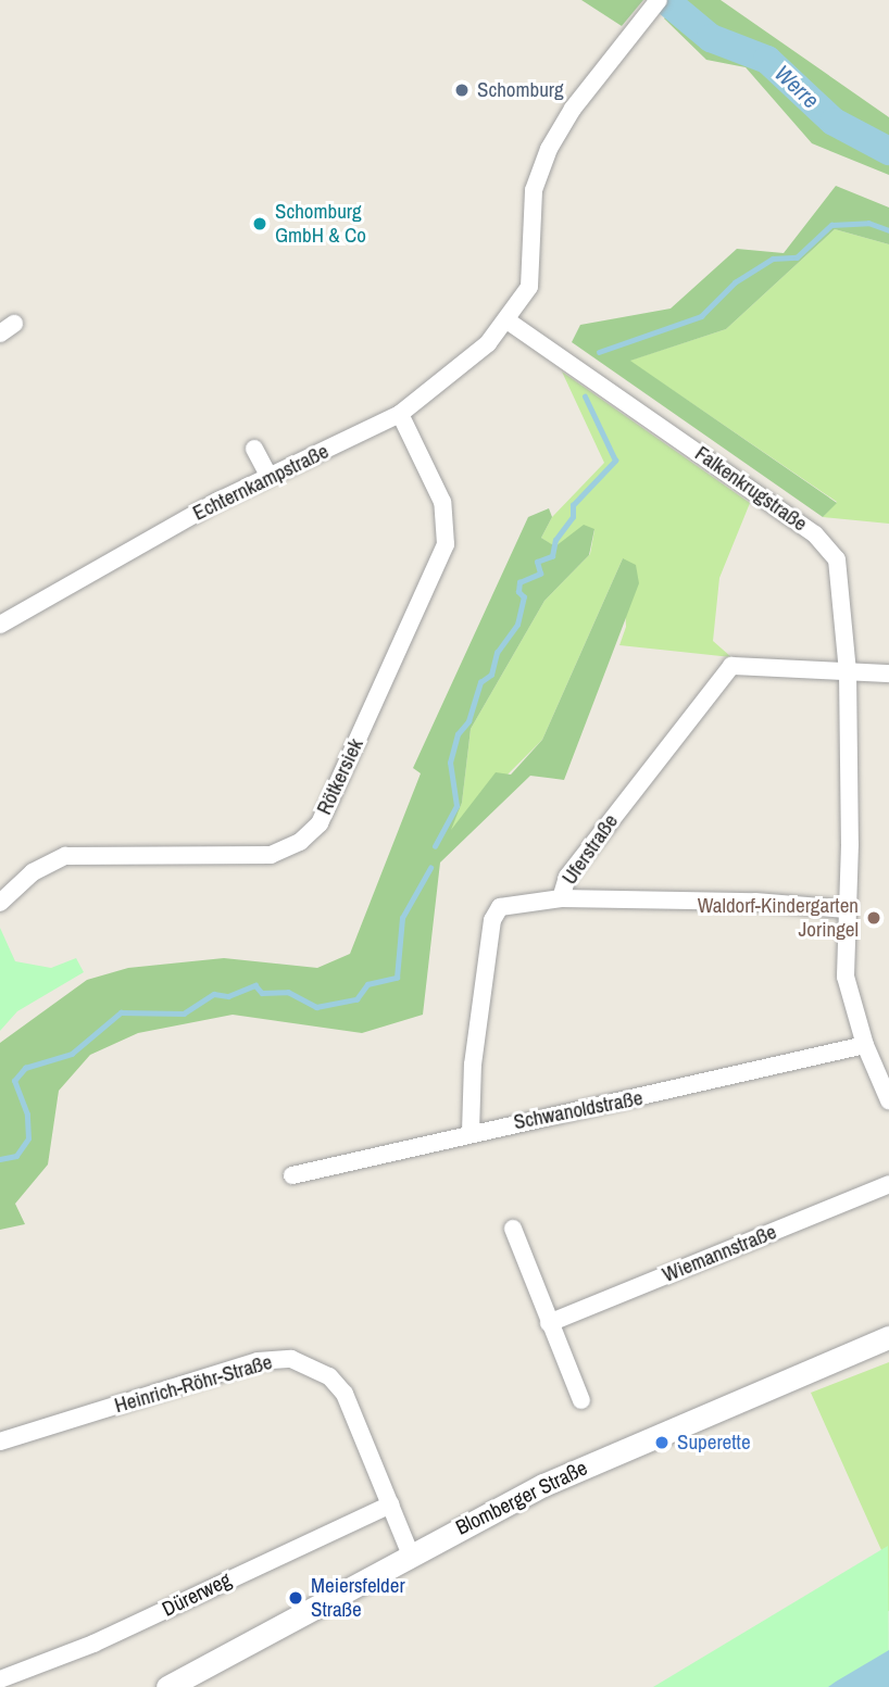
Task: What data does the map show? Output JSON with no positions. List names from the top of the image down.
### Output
{
  "streets": {
    "street": [
      "Echternkampstraße",
      "Falkenkrugstraße",
      "Rötkersiek",
      "Uferstraße",
      "Schwanoldstraße",
      "Wiemannstraße",
      "Heinrich-Röhr-Straße",
      "Blomberger Straße",
      "Dürerweg"
    ]
  },
  "crossings": [
    ["Echternkampstraße", "Falkenkrugstraße"],
    ["Echternkampstraße", "Rötkersiek"],
    ["Falkenkrugstraße", "Uferstraße"],
    ["Falkenkrugstraße", "Schwanoldstraße"],
    ["Uferstraße", "Schwanoldstraße"],
    ["Heinrich-Röhr-Straße", "Blomberger Straße"],
    ["Heinrich-Röhr-Straße", "Dürerweg"]
  ],
  "water": ["Werre"],
  "places": [
    "Schomburg",
    "Schomburg GmbH & Co",
    "Waldorf-Kindergarten Joringel",
    "Superette",
    "Meiersfelder Straße"
  ]
}
